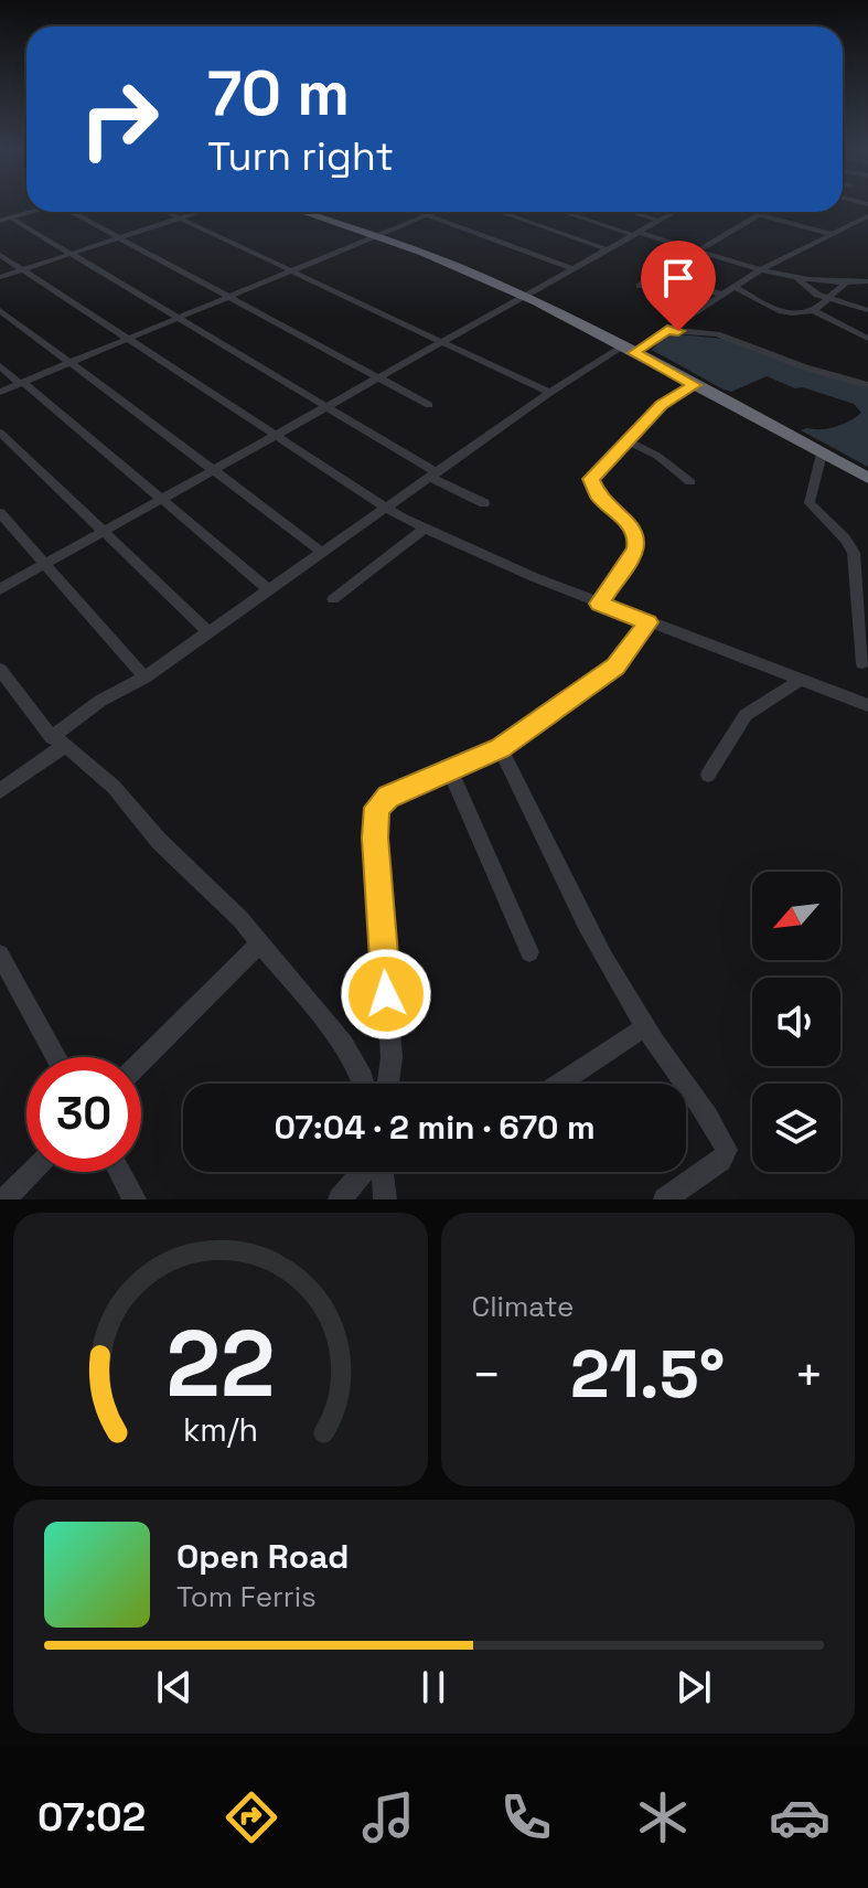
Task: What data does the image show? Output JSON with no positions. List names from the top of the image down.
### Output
{
  "north": "bottom left",
  "page": {
    "turn": ["70 m", "Turn right"],
    "limit": "30",
    "trip": "07:04 · 2 min · 670 m",
    "tile": "Climate",
    "heat": ["−", "21.5°", "+"],
    "song": ["Open Road", "Tom Ferris"],
    "tabs": "07:02",
    "gauge": ["22", "km/h"]
  }
}
